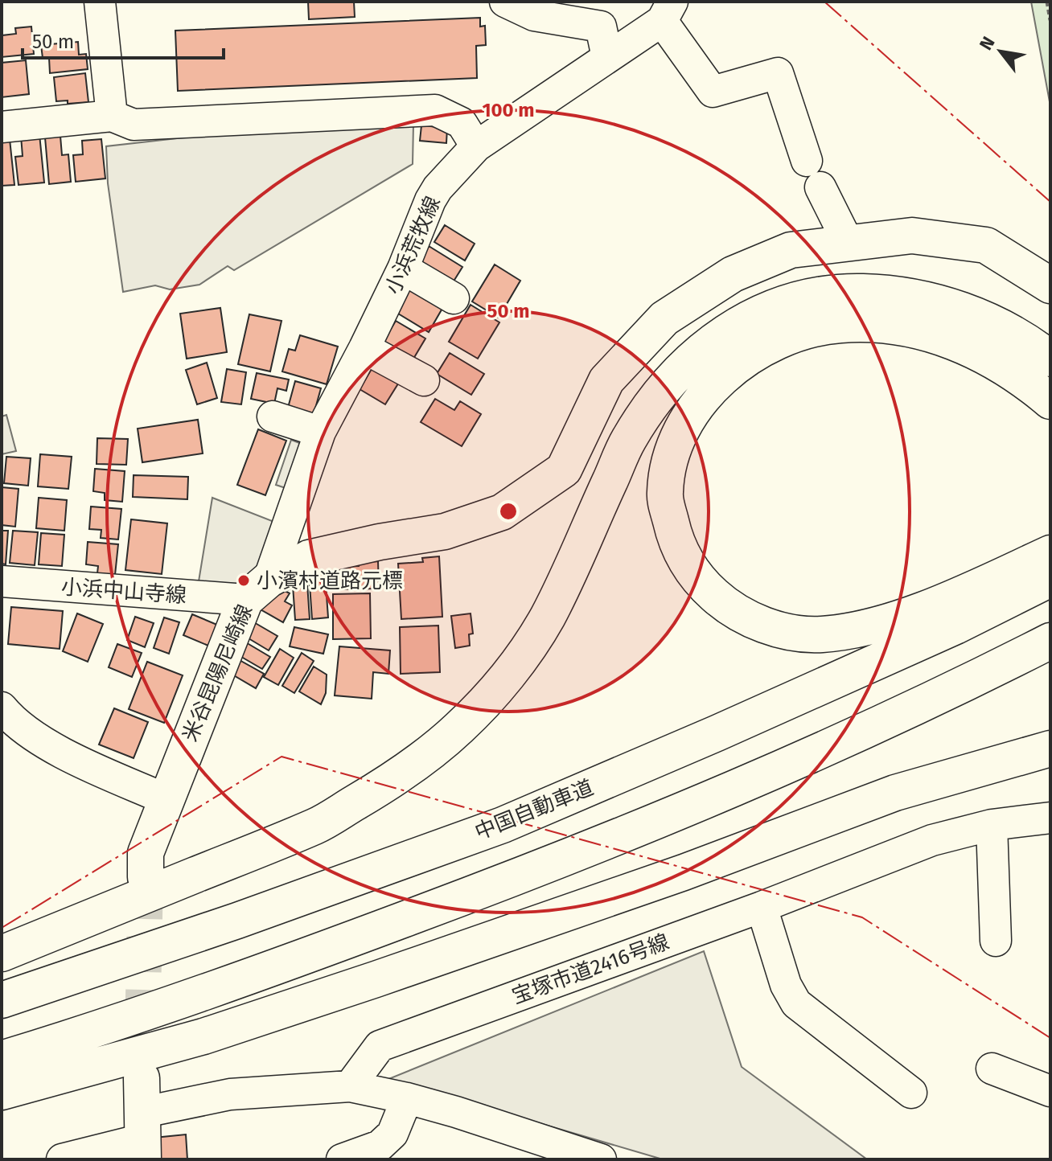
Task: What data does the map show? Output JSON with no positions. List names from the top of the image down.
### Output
{
  "streets": {
    "main road": ["米谷昆陽尼崎線", "中国自動車道"],
    "street": ["小浜荒牧線", "小浜中山寺線", "宝塚市道2416号線"]
  },
  "crossings": [
    ["小浜荒牧線", "小浜中山寺線"],
    ["小浜荒牧線", "米谷昆陽尼崎線"],
    ["小浜中山寺線", "米谷昆陽尼崎線"]
  ],
  "places": ["小濱村道路元標"],
  "scale_bar": "50 m",
  "north": "top left",
  "rings": ["100 m", "50 m"]
}
